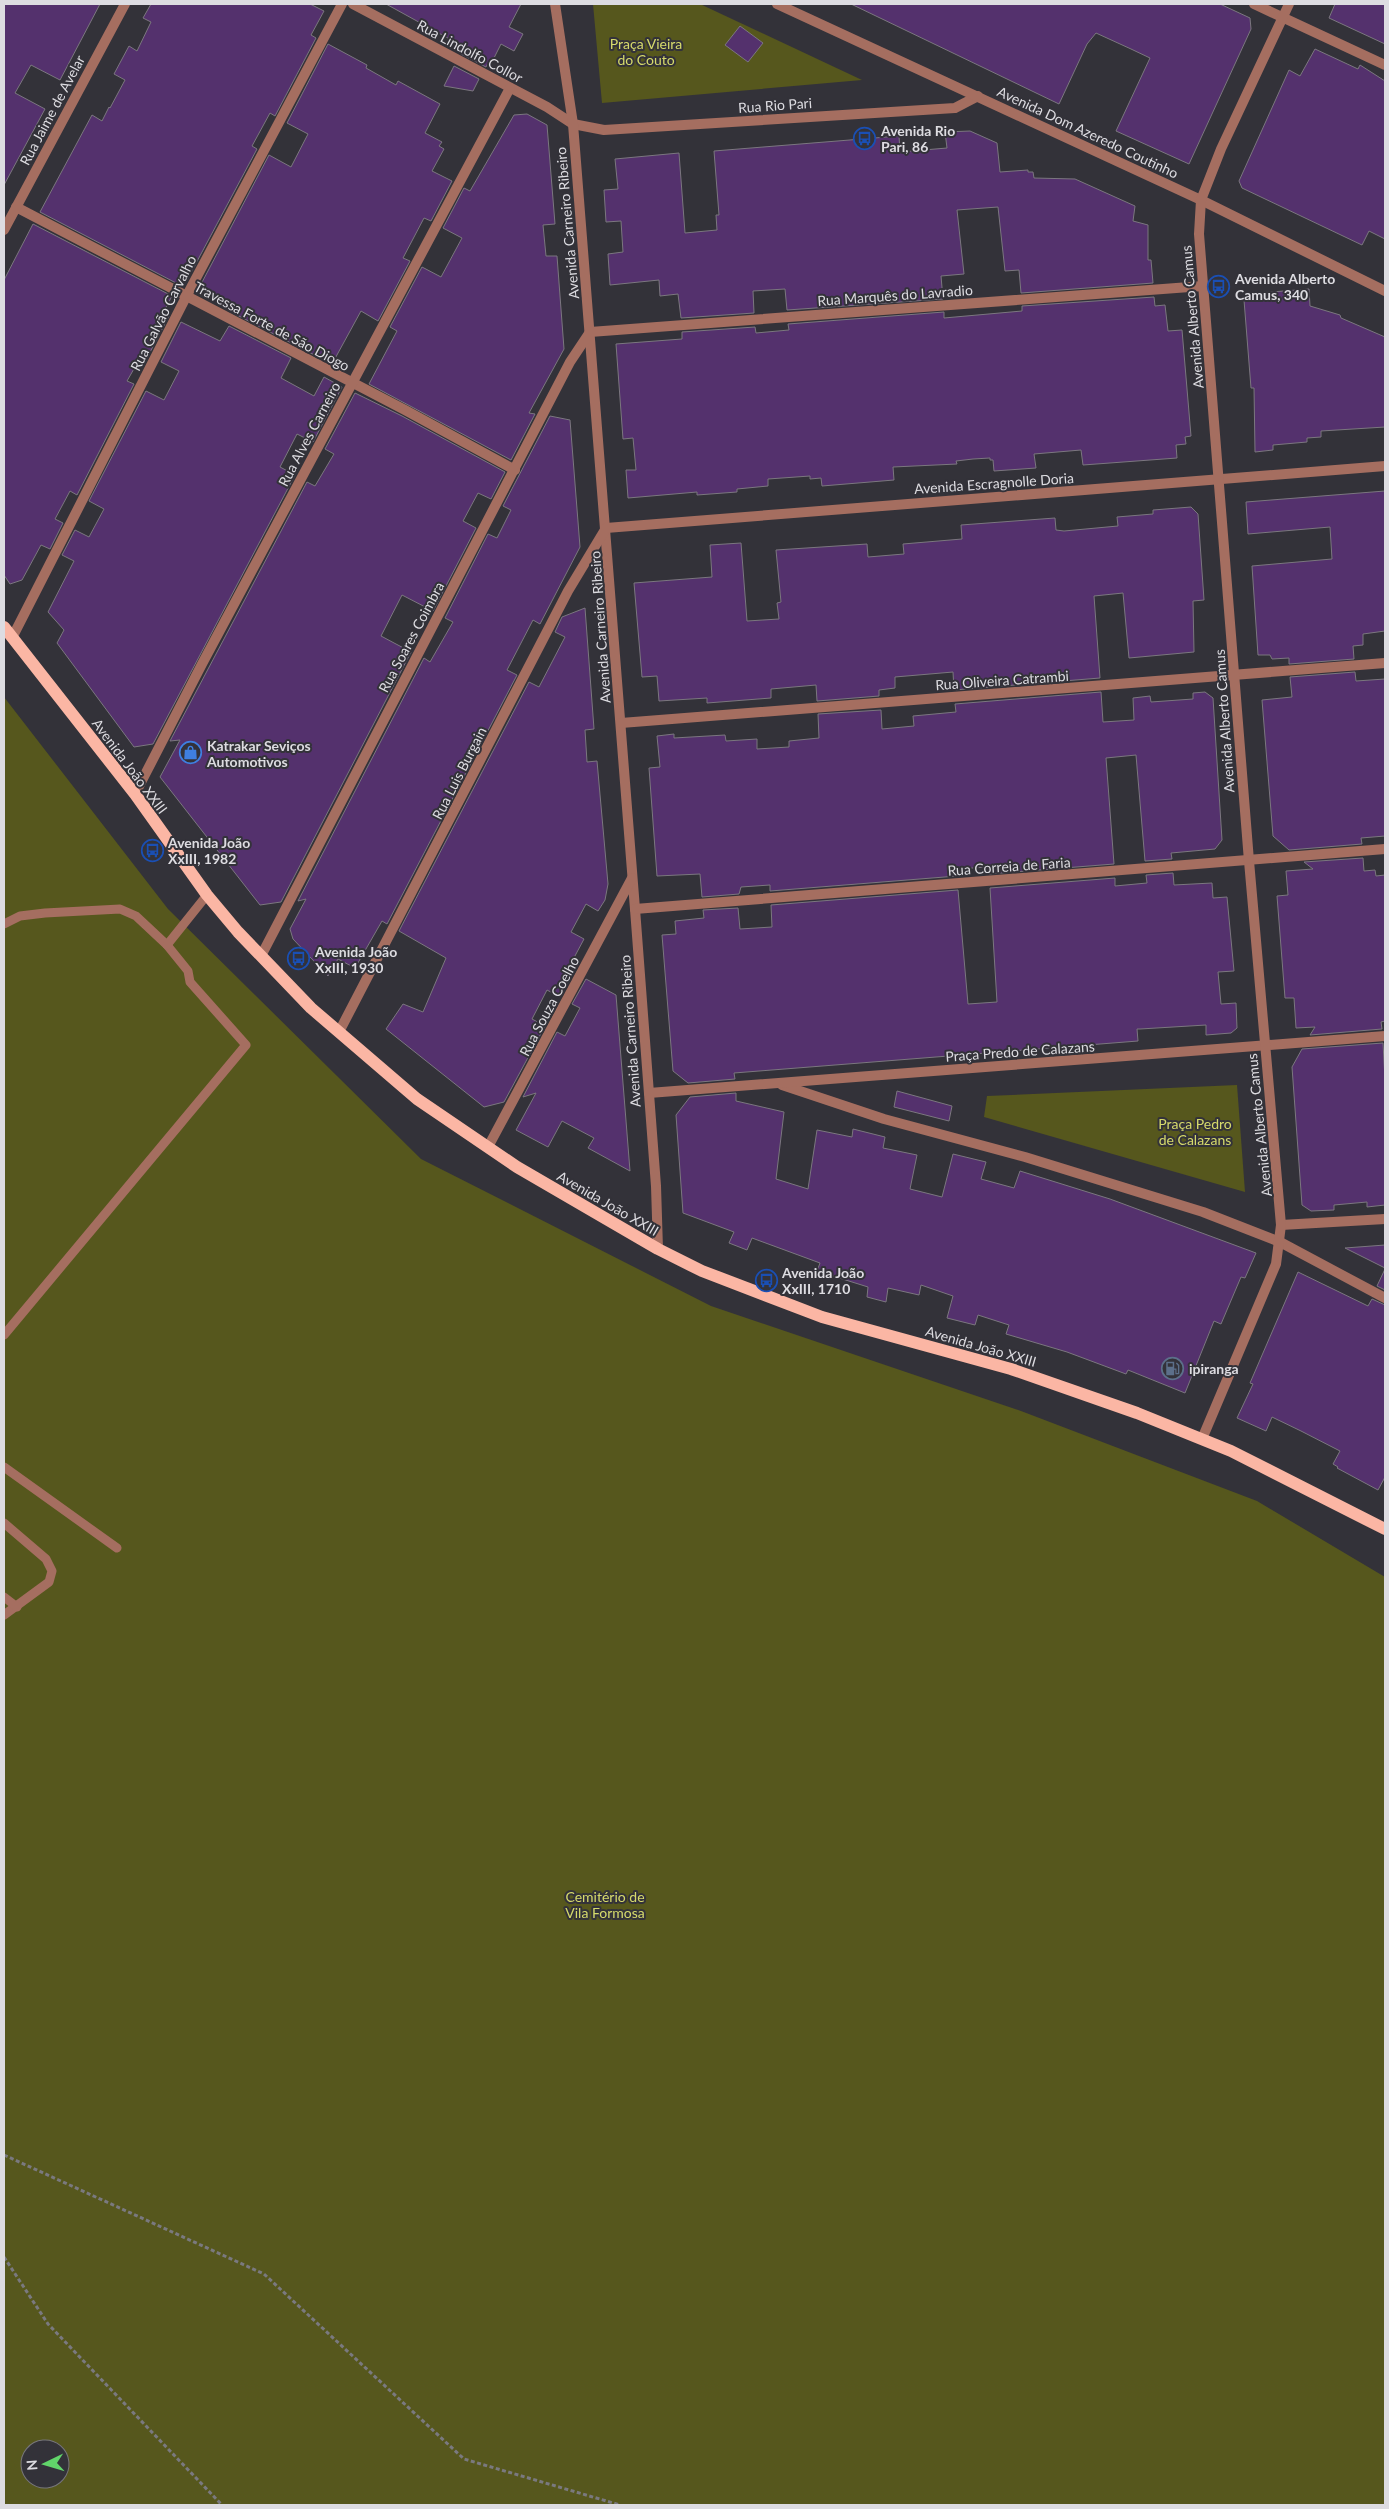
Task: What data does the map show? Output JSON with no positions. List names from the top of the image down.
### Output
{
  "streets": {
    "main road": ["Avenida João XXIII"],
    "street": [
      "Rua Lindolfo Collor",
      "Rua Rio Pari",
      "Rua Jaime de Avelar",
      "Avenida Dom Azeredo Coutinho",
      "Avenida Carneiro Ribeiro",
      "Rua Marquês do Lavradio",
      "Rua Galvão Carvalho",
      "Avenida Alberto Camus",
      "Travessa Forte de São Diogo",
      "Rua Alves Carneiro",
      "Avenida Escragnolle Doria",
      "Rua Soares Coimbra",
      "Rua Oliveira Catrambi",
      "Rua Luis Burgain",
      "Rua Correia de Faria",
      "Rua Souza Coelho",
      "Praça Predo de Calazans"
    ]
  },
  "crossings": [
    ["Rua Lindolfo Collor", "Rua Rio Pari"],
    ["Rua Lindolfo Collor", "Avenida Carneiro Ribeiro"],
    ["Rua Lindolfo Collor", "Rua Alves Carneiro"],
    ["Rua Rio Pari", "Avenida Dom Azeredo Coutinho"],
    ["Rua Rio Pari", "Avenida Carneiro Ribeiro"],
    ["Rua Jaime de Avelar", "Travessa Forte de São Diogo"],
    ["Avenida Dom Azeredo Coutinho", "Avenida Alberto Camus"],
    ["Avenida Carneiro Ribeiro", "Rua Marquês do Lavradio"],
    ["Avenida Carneiro Ribeiro", "Avenida Escragnolle Doria"],
    ["Avenida Carneiro Ribeiro", "Rua Soares Coimbra"],
    ["Avenida Carneiro Ribeiro", "Rua Oliveira Catrambi"],
    ["Avenida Carneiro Ribeiro", "Avenida João XXIII"],
    ["Avenida Carneiro Ribeiro", "Rua Luis Burgain"],
    ["Avenida Carneiro Ribeiro", "Rua Correia de Faria"],
    ["Avenida Carneiro Ribeiro", "Rua Souza Coelho"],
    ["Avenida Carneiro Ribeiro", "Praça Predo de Calazans"],
    ["Rua Marquês do Lavradio", "Avenida Alberto Camus"],
    ["Rua Marquês do Lavradio", "Rua Soares Coimbra"],
    ["Rua Galvão Carvalho", "Travessa Forte de São Diogo"],
    ["Rua Galvão Carvalho", "Avenida João XXIII"],
    ["Avenida Alberto Camus", "Avenida Escragnolle Doria"],
    ["Avenida Alberto Camus", "Rua Oliveira Catrambi"],
    ["Avenida Alberto Camus", "Avenida João XXIII"],
    ["Avenida Alberto Camus", "Rua Correia de Faria"],
    ["Avenida Alberto Camus", "Praça Predo de Calazans"],
    ["Travessa Forte de São Diogo", "Rua Alves Carneiro"],
    ["Travessa Forte de São Diogo", "Rua Soares Coimbra"],
    ["Rua Alves Carneiro", "Avenida João XXIII"],
    ["Avenida Escragnolle Doria", "Rua Luis Burgain"],
    ["Rua Soares Coimbra", "Avenida João XXIII"],
    ["Avenida João XXIII", "Rua Luis Burgain"],
    ["Avenida João XXIII", "Rua Souza Coelho"]
  ],
  "parks": ["Praça Vieira do Couto", "Praça Pedro de Calazans", "Cemitério de Vila Formosa"],
  "places": {
    "bus stop": [
      "Avenida Rio Pari, 86",
      "Avenida Alberto Camus, 340",
      "Avenida João XxIII, 1982",
      "Avenida João XxIII, 1930",
      "Avenida João XxIII, 1710"
    ],
    "shop": ["Katrakar Seviços Automotivos"],
    "fuel station": ["ipiranga"]
  },
  "north": "left"
}
